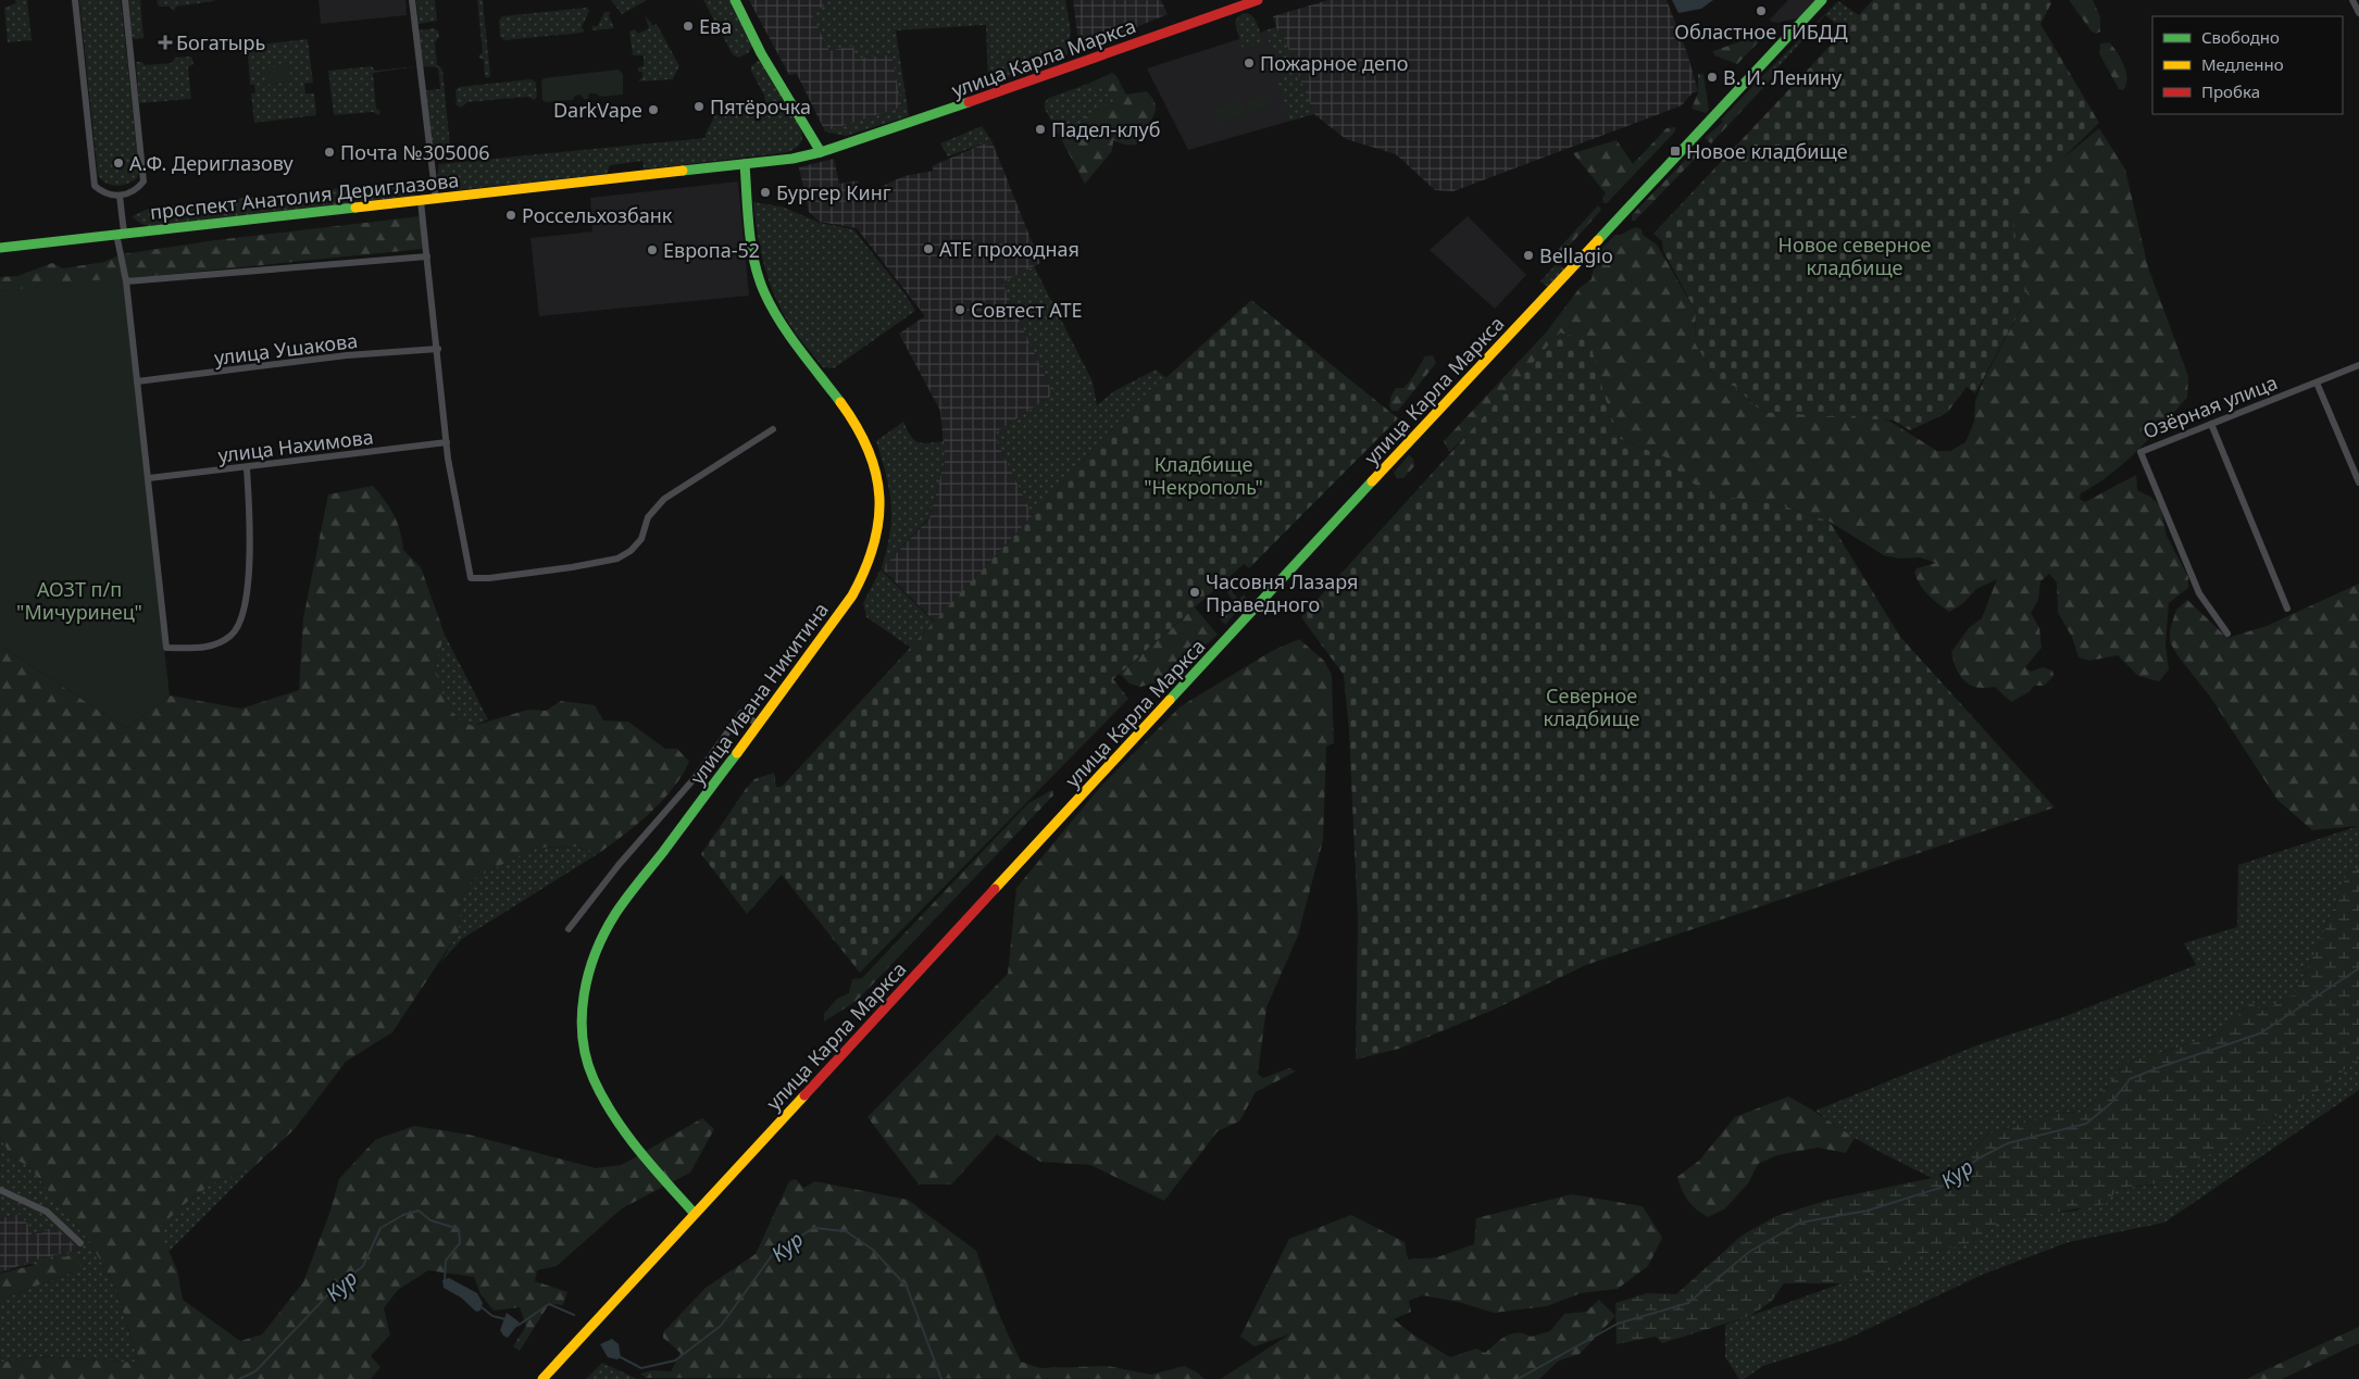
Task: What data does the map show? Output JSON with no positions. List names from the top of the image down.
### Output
{
  "streets": {
    "main road": ["улица Карла Маркса", "проспект Анатолия Дериглазова", "улица Ивана Никитина"],
    "street": ["улица Ушакова", "Озёрная улица", "улица Нахимова"]
  },
  "crossings": [
    ["улица Карла Маркса", "проспект Анатолия Дериглазова"],
    ["улица Карла Маркса", "улица Ивана Никитина"],
    ["проспект Анатолия Дериглазова", "улица Ивана Никитина"]
  ],
  "water": ["Кур"],
  "parks": [
    "Новое северное кладбище",
    "Кладбище \"Некрополь\"",
    "АОЗТ п/п \"Мичуринец\"",
    "Северное кладбище"
  ],
  "places": {
    "other": [
      "Областное ГИБДД",
      "Ева",
      "Пожарное депо",
      "В. И. Ленину",
      "Пятёрочка",
      "DarkVape",
      "Падел-клуб",
      "Почта №305006",
      "А.Ф. Дериглазову",
      "Бургер Кинг",
      "Россельхозбанк",
      "АТЕ проходная",
      "Европа-52",
      "Bellagio",
      "Совтест АТЕ",
      "Часовня Лазаря Праведного"
    ],
    "health": ["Богатырь"],
    "transit": ["Новое кладбище"]
  },
  "legend": ["Свободно", "Медленно", "Пробка"]
}
